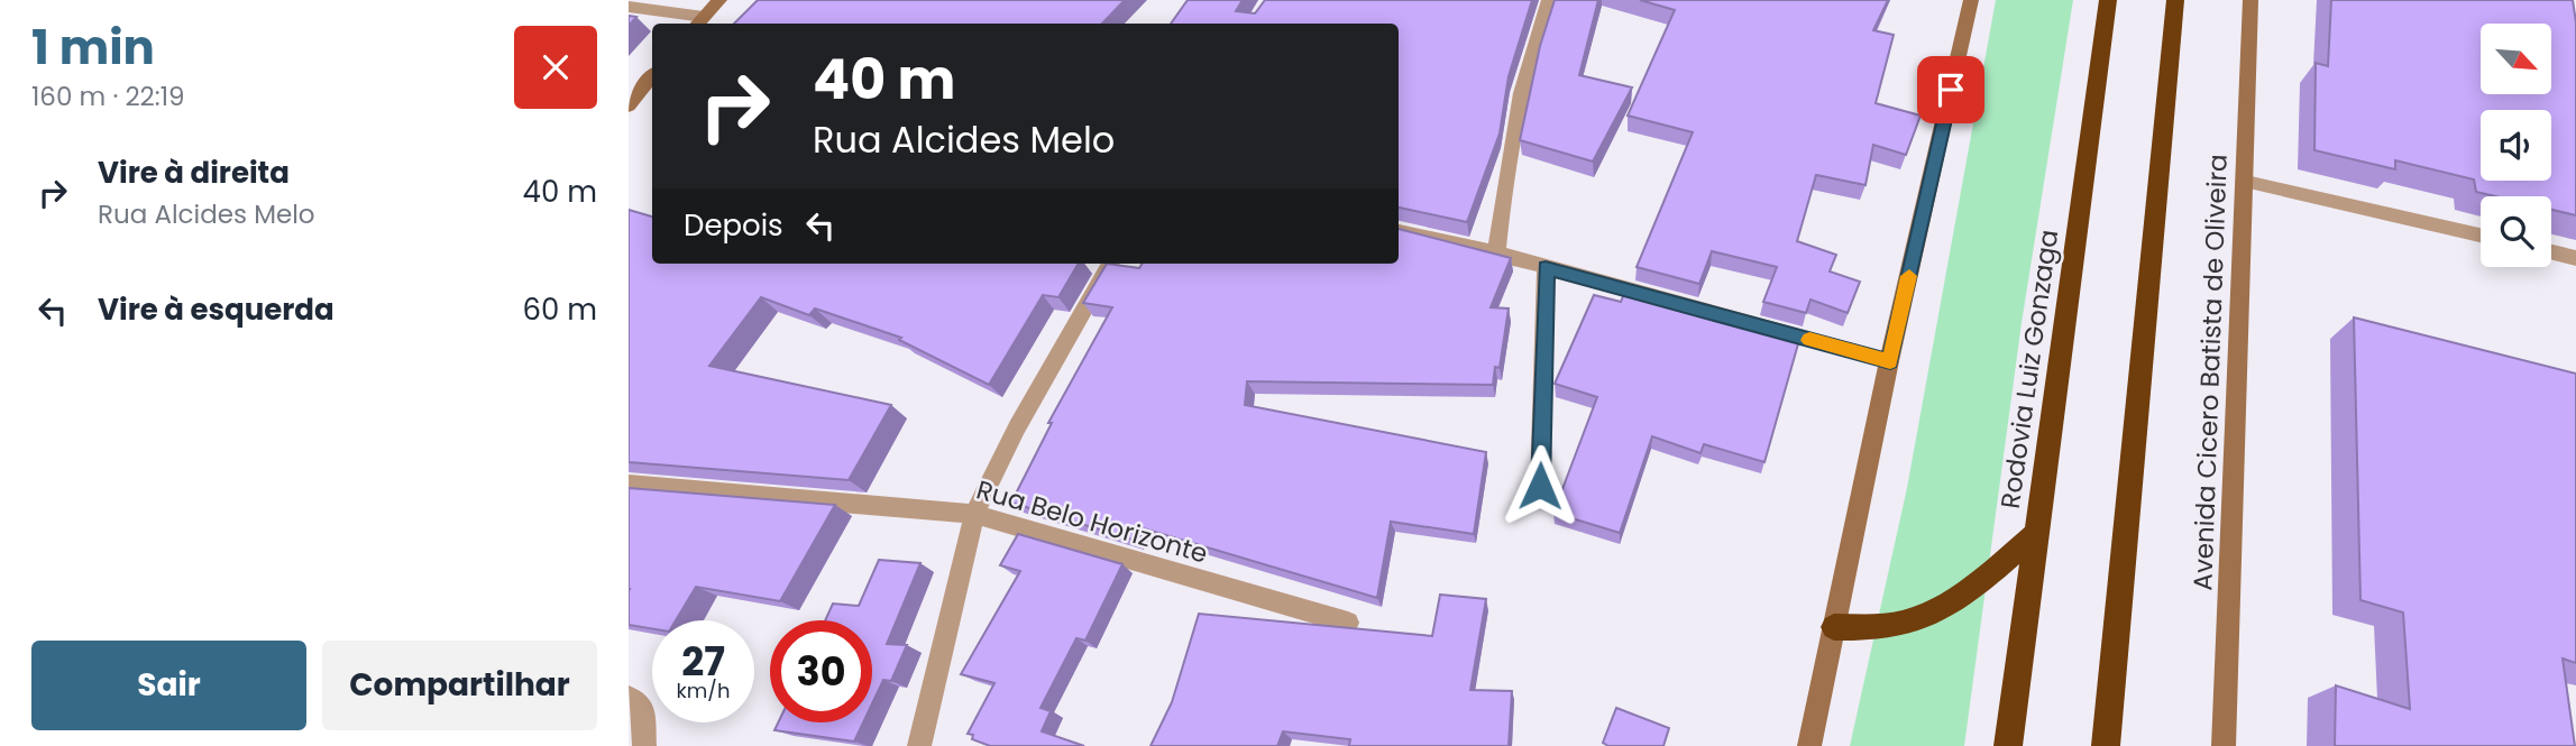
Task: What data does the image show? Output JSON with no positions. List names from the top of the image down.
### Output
{
  "streets": {
    "highway": ["Rodovia Luiz Gonzaga"],
    "main road": ["Avenida Cicero Batista de Oliveira"],
    "street": ["Rua Belo Horizonte"]
  },
  "north": "bottom right",
  "page": {
    "heading": ["1 min", "160 m · 22:19"],
    "turn": ["40 m", "Rua Alcides Melo"],
    "list": [
      {
        "name": "Vire à direita",
        "note": "Rua Alcides Melo",
        "value": "40 m"
      },
      {
        "name": "Vire à esquerda",
        "value": "60 m"
      }
    ],
    "then": "Depois",
    "speed": "27 km/h",
    "limit": "30",
    "buttons": ["Sair", "Compartilhar"]
  }
}
